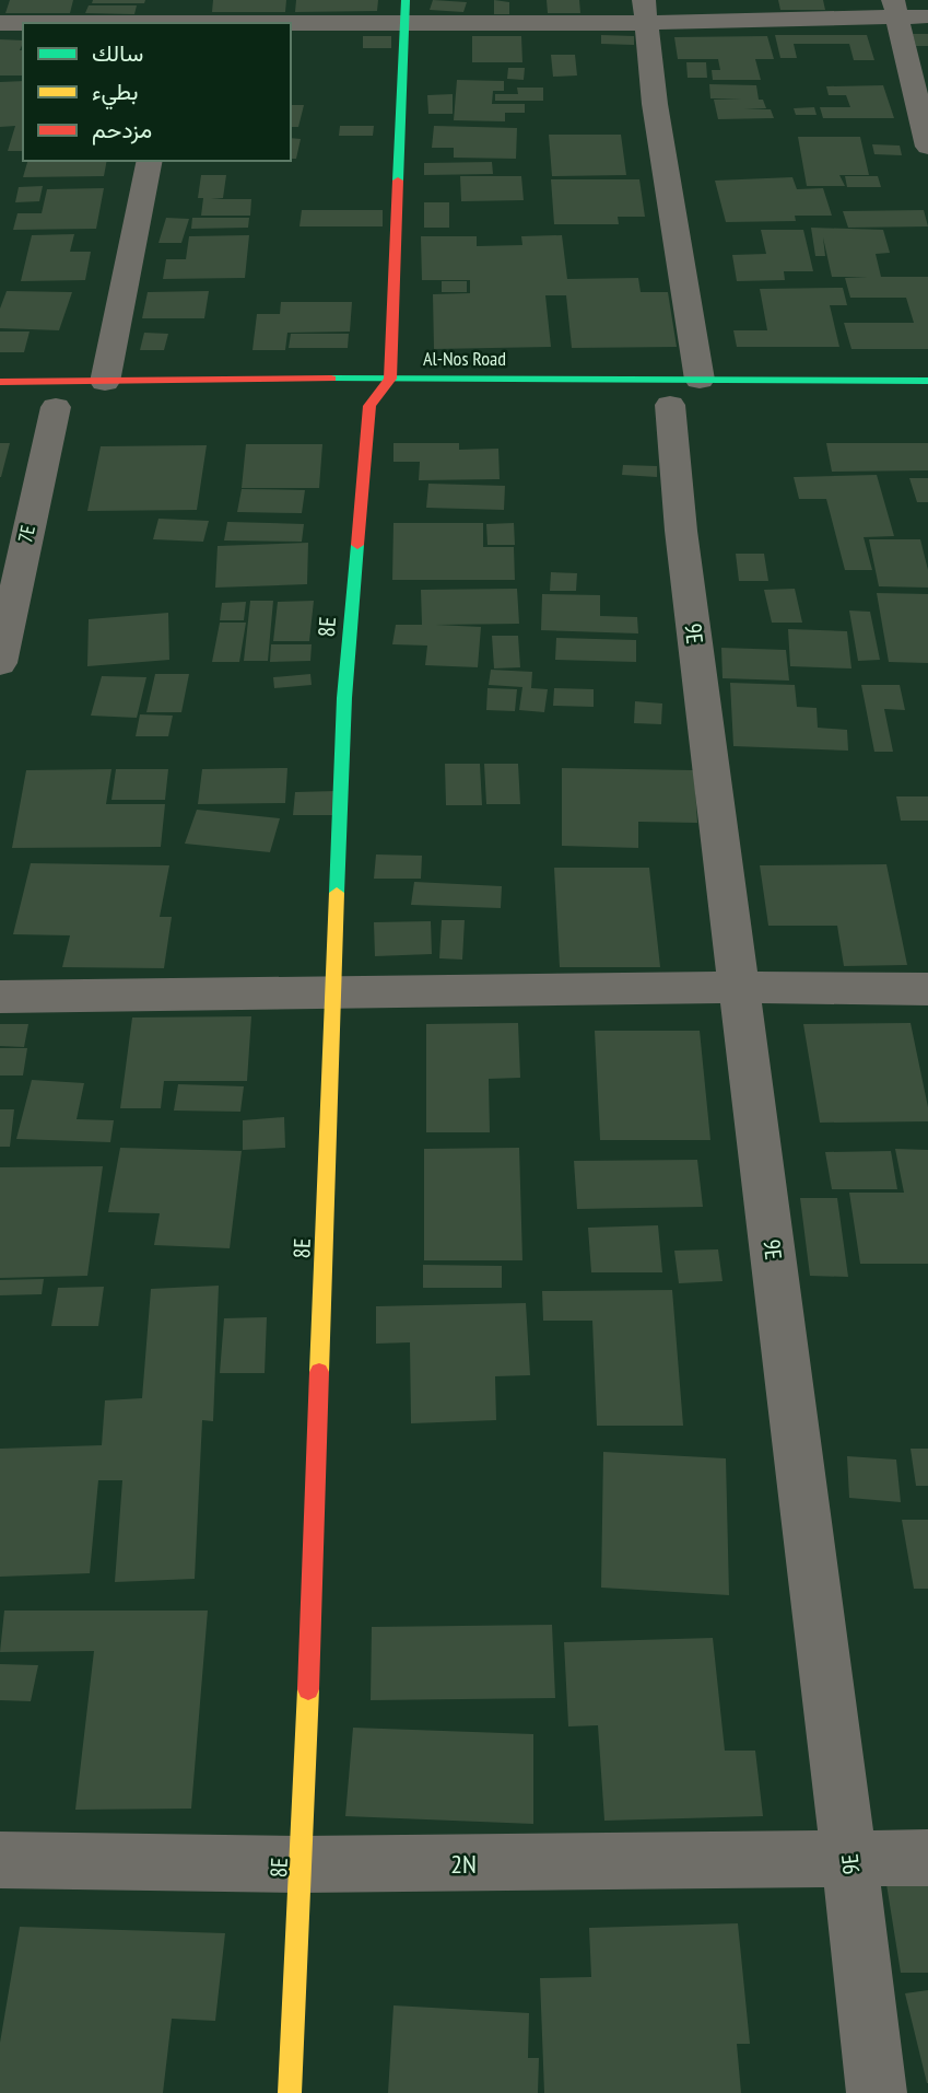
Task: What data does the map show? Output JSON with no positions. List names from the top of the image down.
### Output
{
  "streets": {
    "street": [
      "Al-Nos Road",
      "7E",
      "8E",
      "9E",
      "2N"
    ]
  },
  "crossings": [
    ["Al-Nos Road", "8E"],
    ["Al-Nos Road", "9E"],
    ["8E", "2N"],
    ["9E", "2N"]
  ],
  "legend": ["سالك", "بطيء", "مزدحم"]
}
